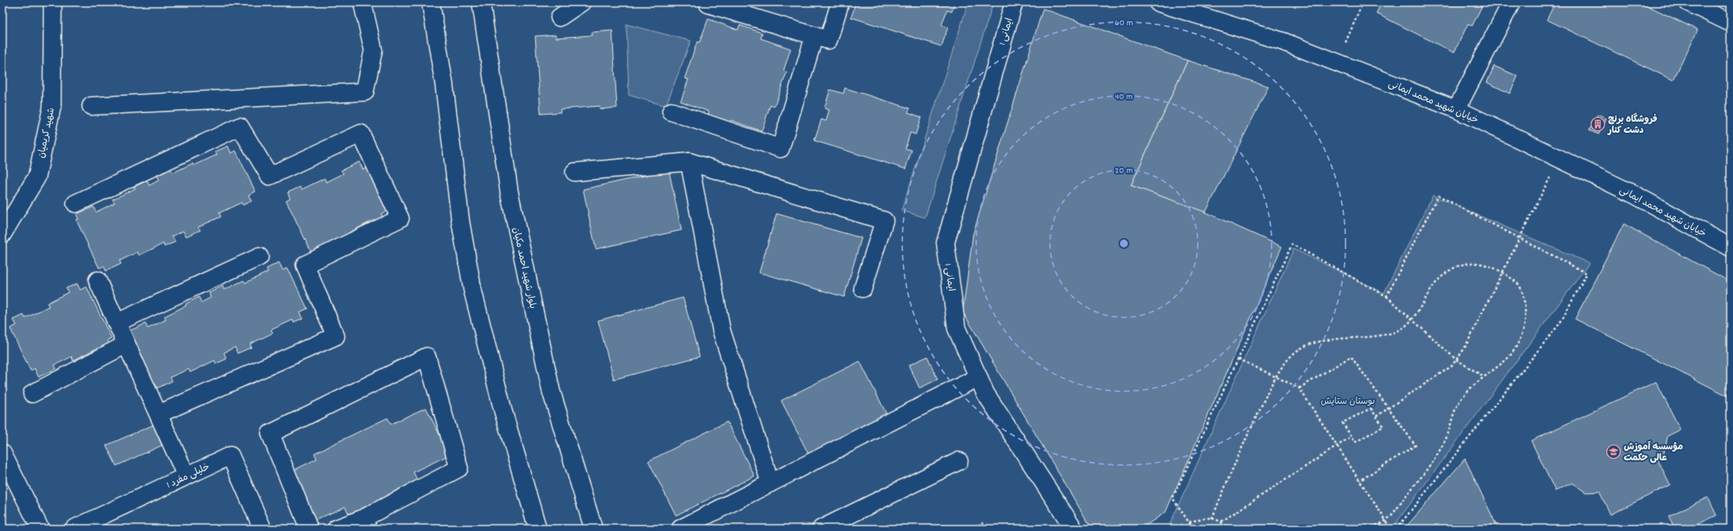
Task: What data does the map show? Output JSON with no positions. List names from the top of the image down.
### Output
{
  "streets": {
    "street": [
      "ایمانی 1",
      "خیابان شهید محمد ایمانی",
      "شهید کریمیان",
      "بلوار شهید احمد مکیان",
      "خلیلی مفرد 1"
    ]
  },
  "parks": ["بوستان ستایش"],
  "places": {
    "building": ["فروشگاه برنج دشت کنار"],
    "school or university": ["مؤسسه آموزش عالی حکمت"]
  },
  "rings": ["60 m", "40 m", "20 m"]
}
